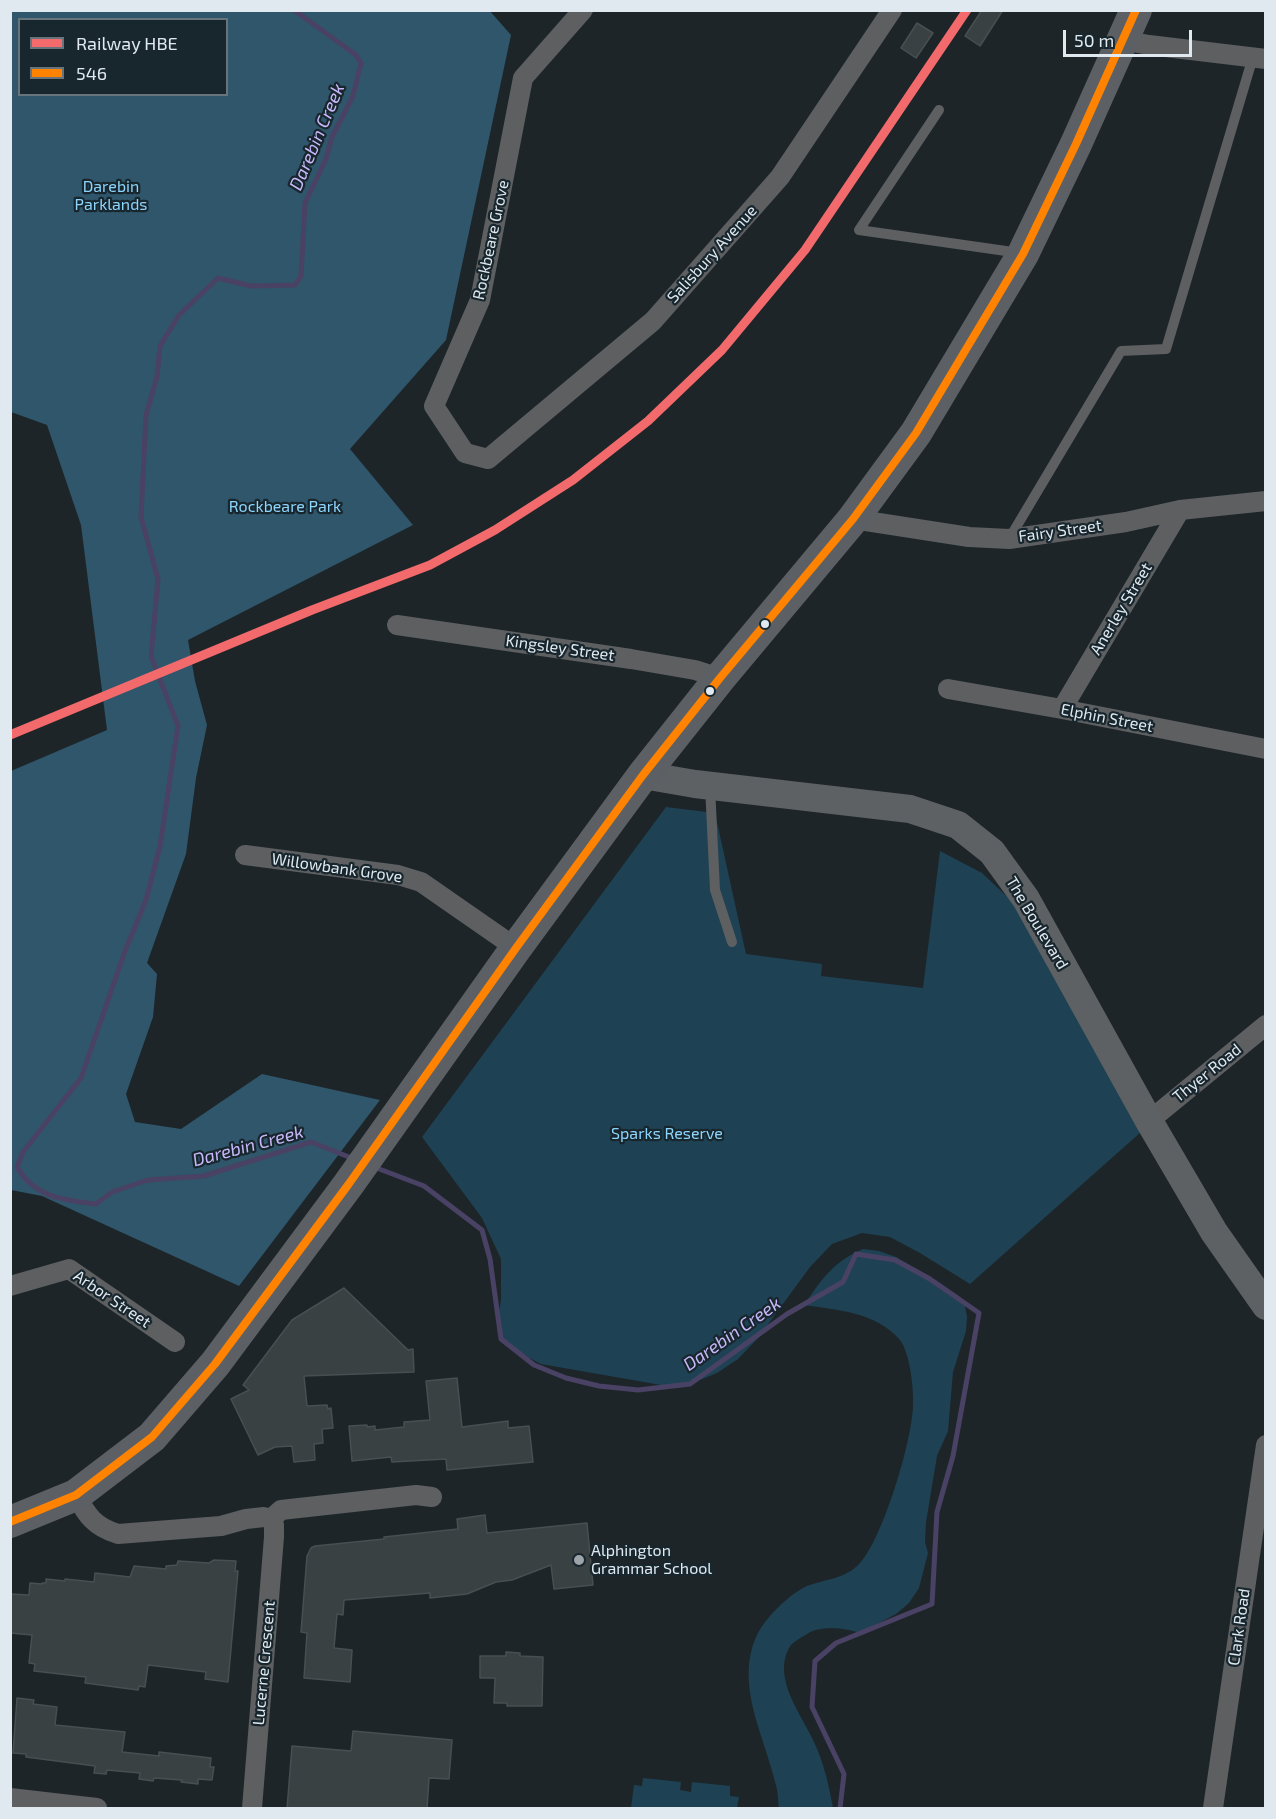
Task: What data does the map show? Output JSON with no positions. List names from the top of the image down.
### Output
{
  "streets": {
    "street": [
      "Rockbeare Grove",
      "Salisbury Avenue",
      "Fairy Street",
      "Anerley Street",
      "Kingsley Street",
      "Elphin Street",
      "Willowbank Grove",
      "The Boulevard",
      "Thyer Road",
      "Arbor Street",
      "Clark Road",
      "Lucerne Crescent"
    ]
  },
  "crossings": [
    ["Rockbeare Grove", "Salisbury Avenue"],
    ["Fairy Street", "Anerley Street"],
    ["Anerley Street", "Elphin Street"],
    ["The Boulevard", "Thyer Road"]
  ],
  "water": ["Darebin Creek"],
  "parks": ["Darebin Parklands", "Rockbeare Park", "Sparks Reserve"],
  "places": ["Alphington Grammar School"],
  "lines": ["rail line HBE", "transit line 546"],
  "legend": ["Railway HBE", "546"],
  "scale_bar": "50 m"
}
